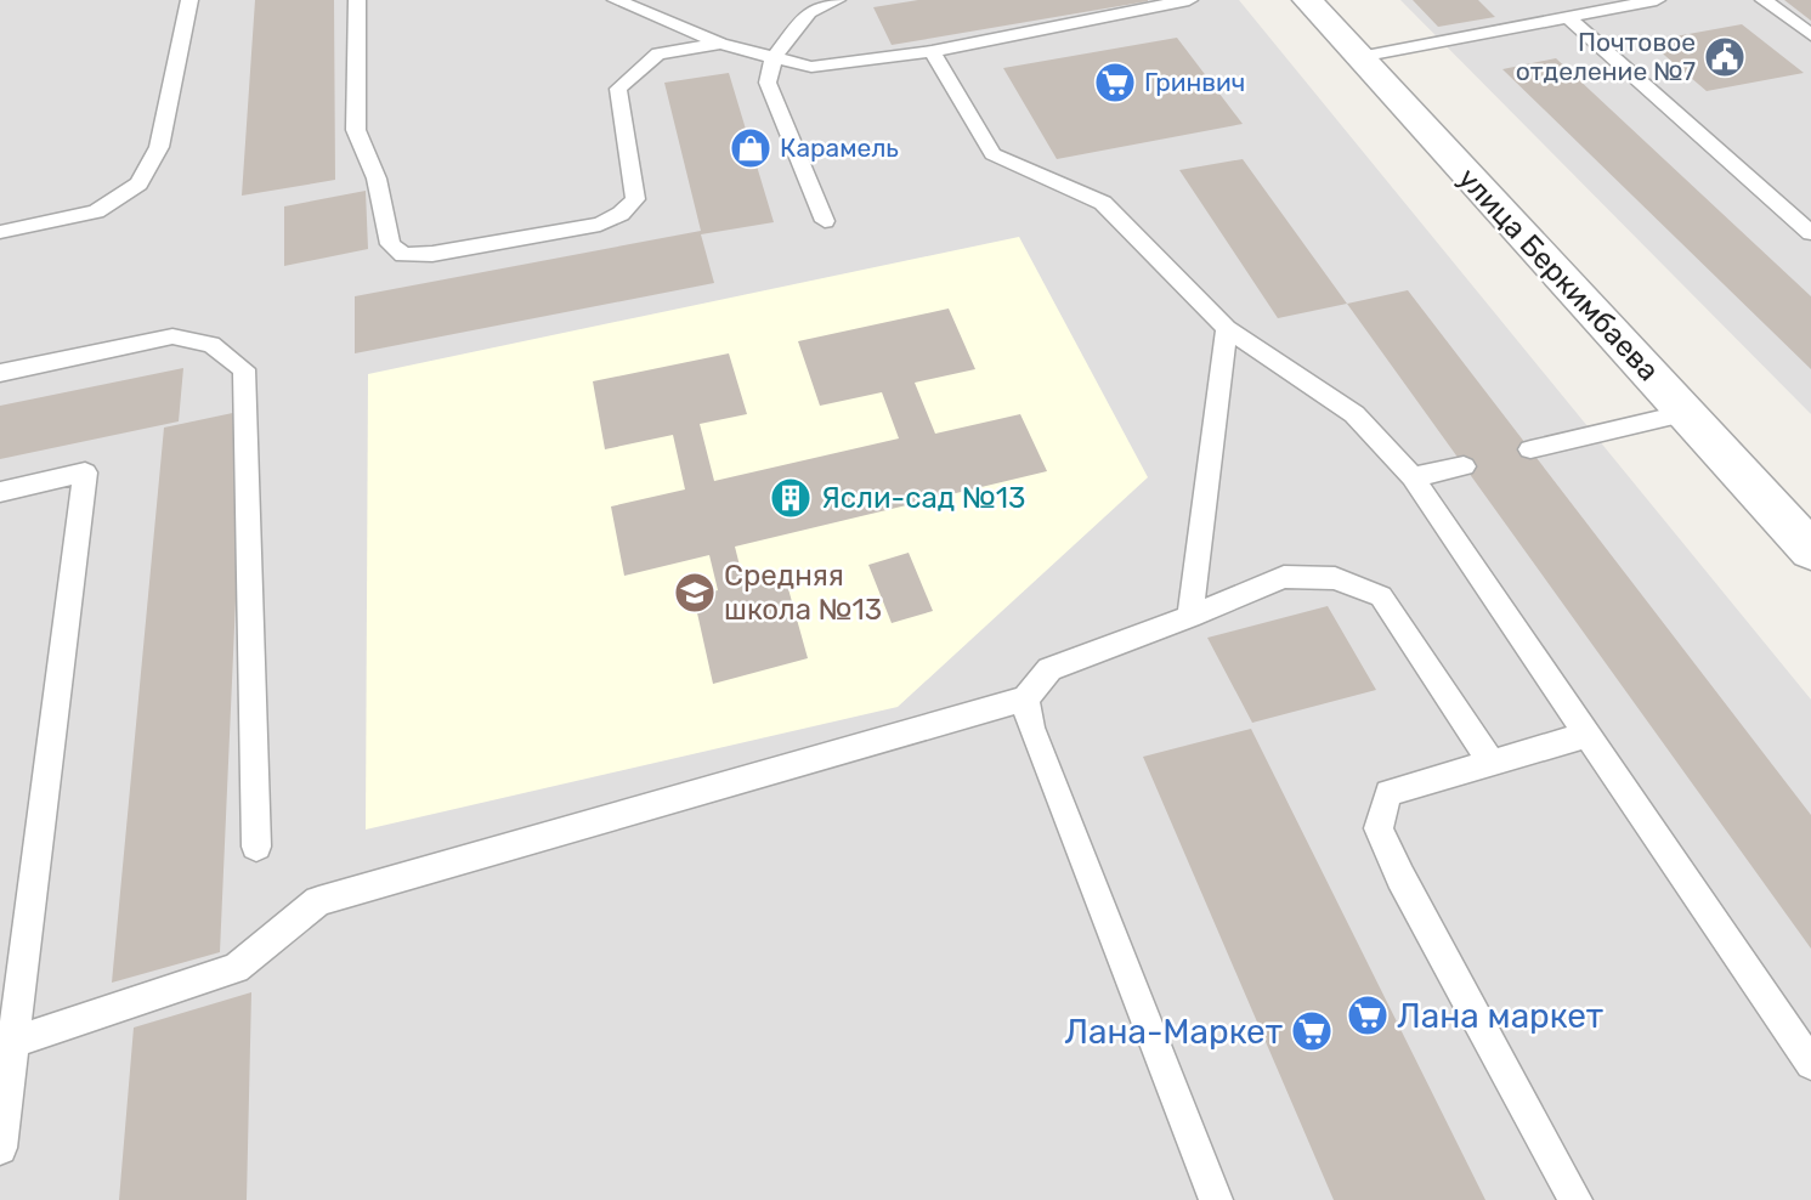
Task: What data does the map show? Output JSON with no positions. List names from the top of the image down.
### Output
{
  "streets": {
    "street": ["улица Беркимбаева"]
  },
  "places": {
    "public building": ["Почтовое отделение №7"],
    "supermarket": ["Гринвич", "Лана маркет", "Лана-Маркет"],
    "shop": ["Карамель"],
    "building": ["Ясли-сад №13"],
    "school or university": ["Средняя школа №13"]
  }
}
